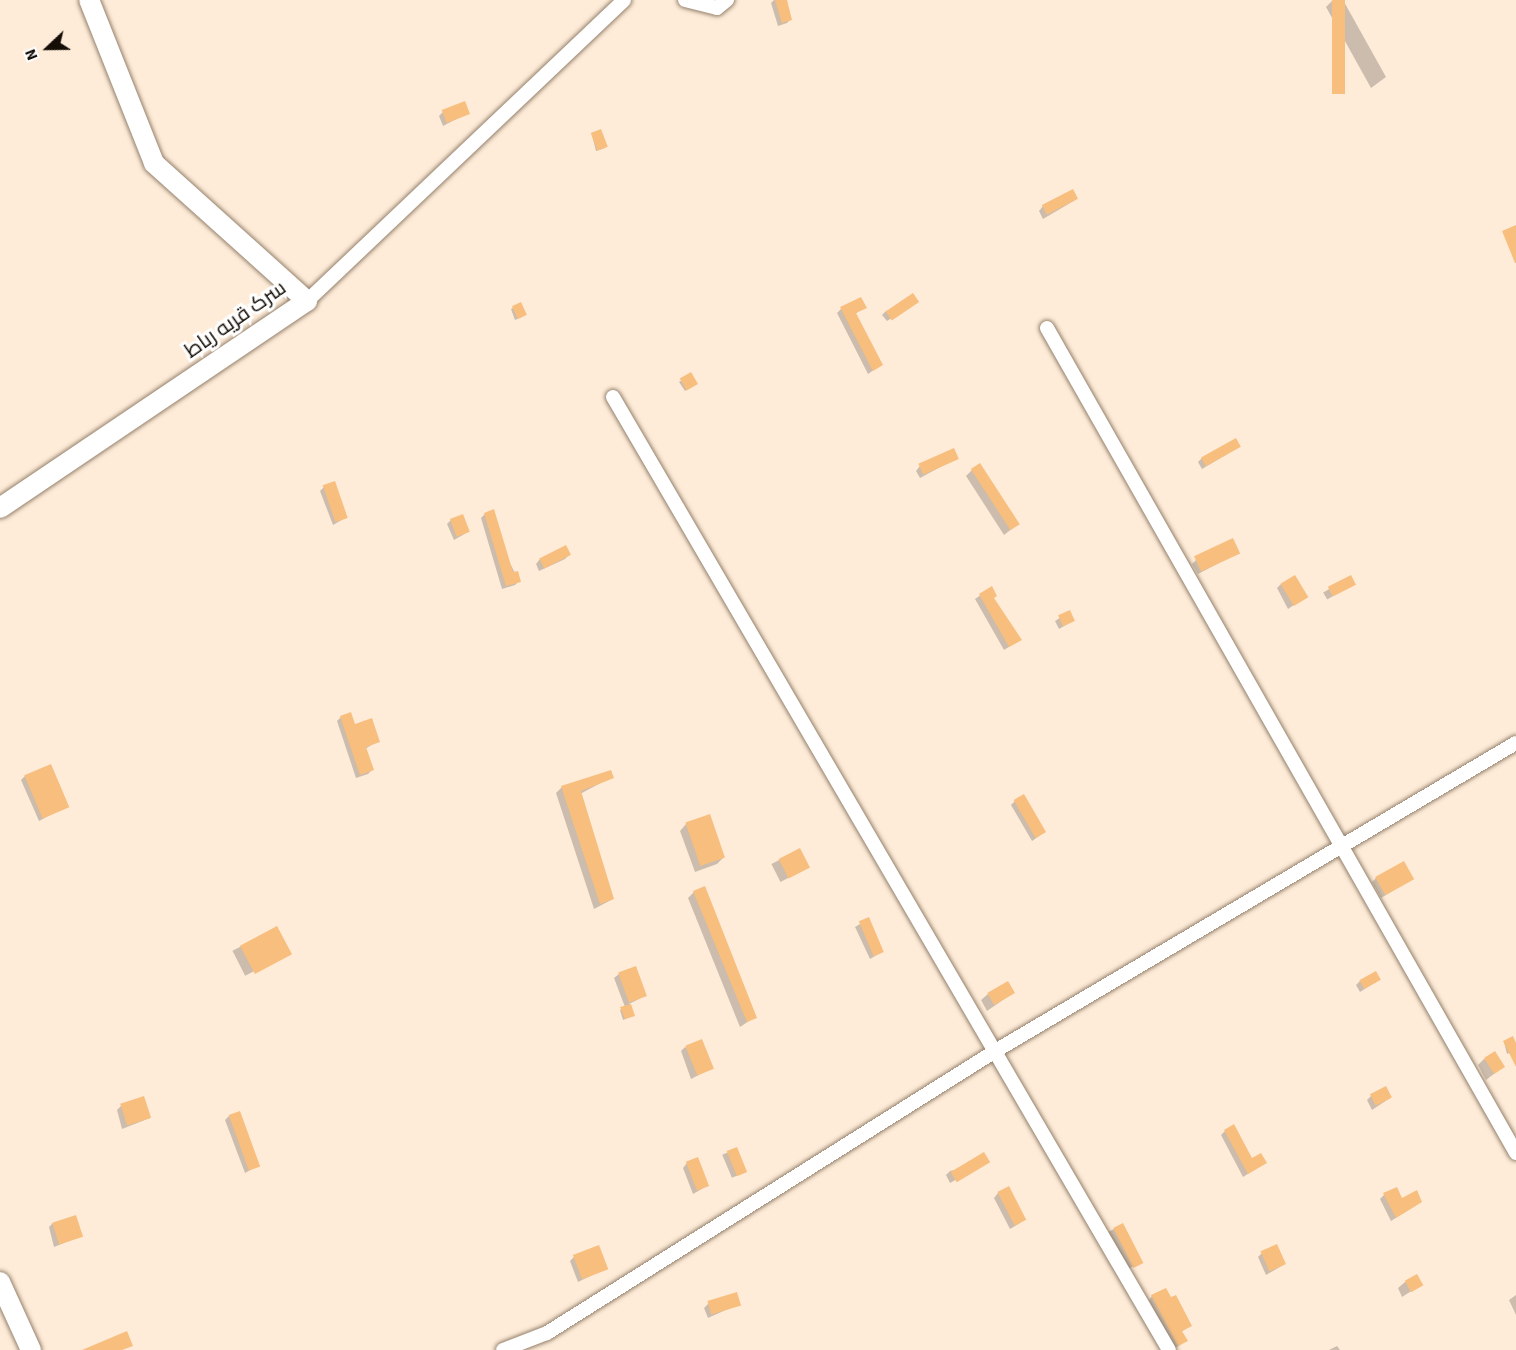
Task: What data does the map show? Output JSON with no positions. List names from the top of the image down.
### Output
{
  "streets": {
    "street": ["سرک قریه رباط"]
  },
  "north": "left"
}
